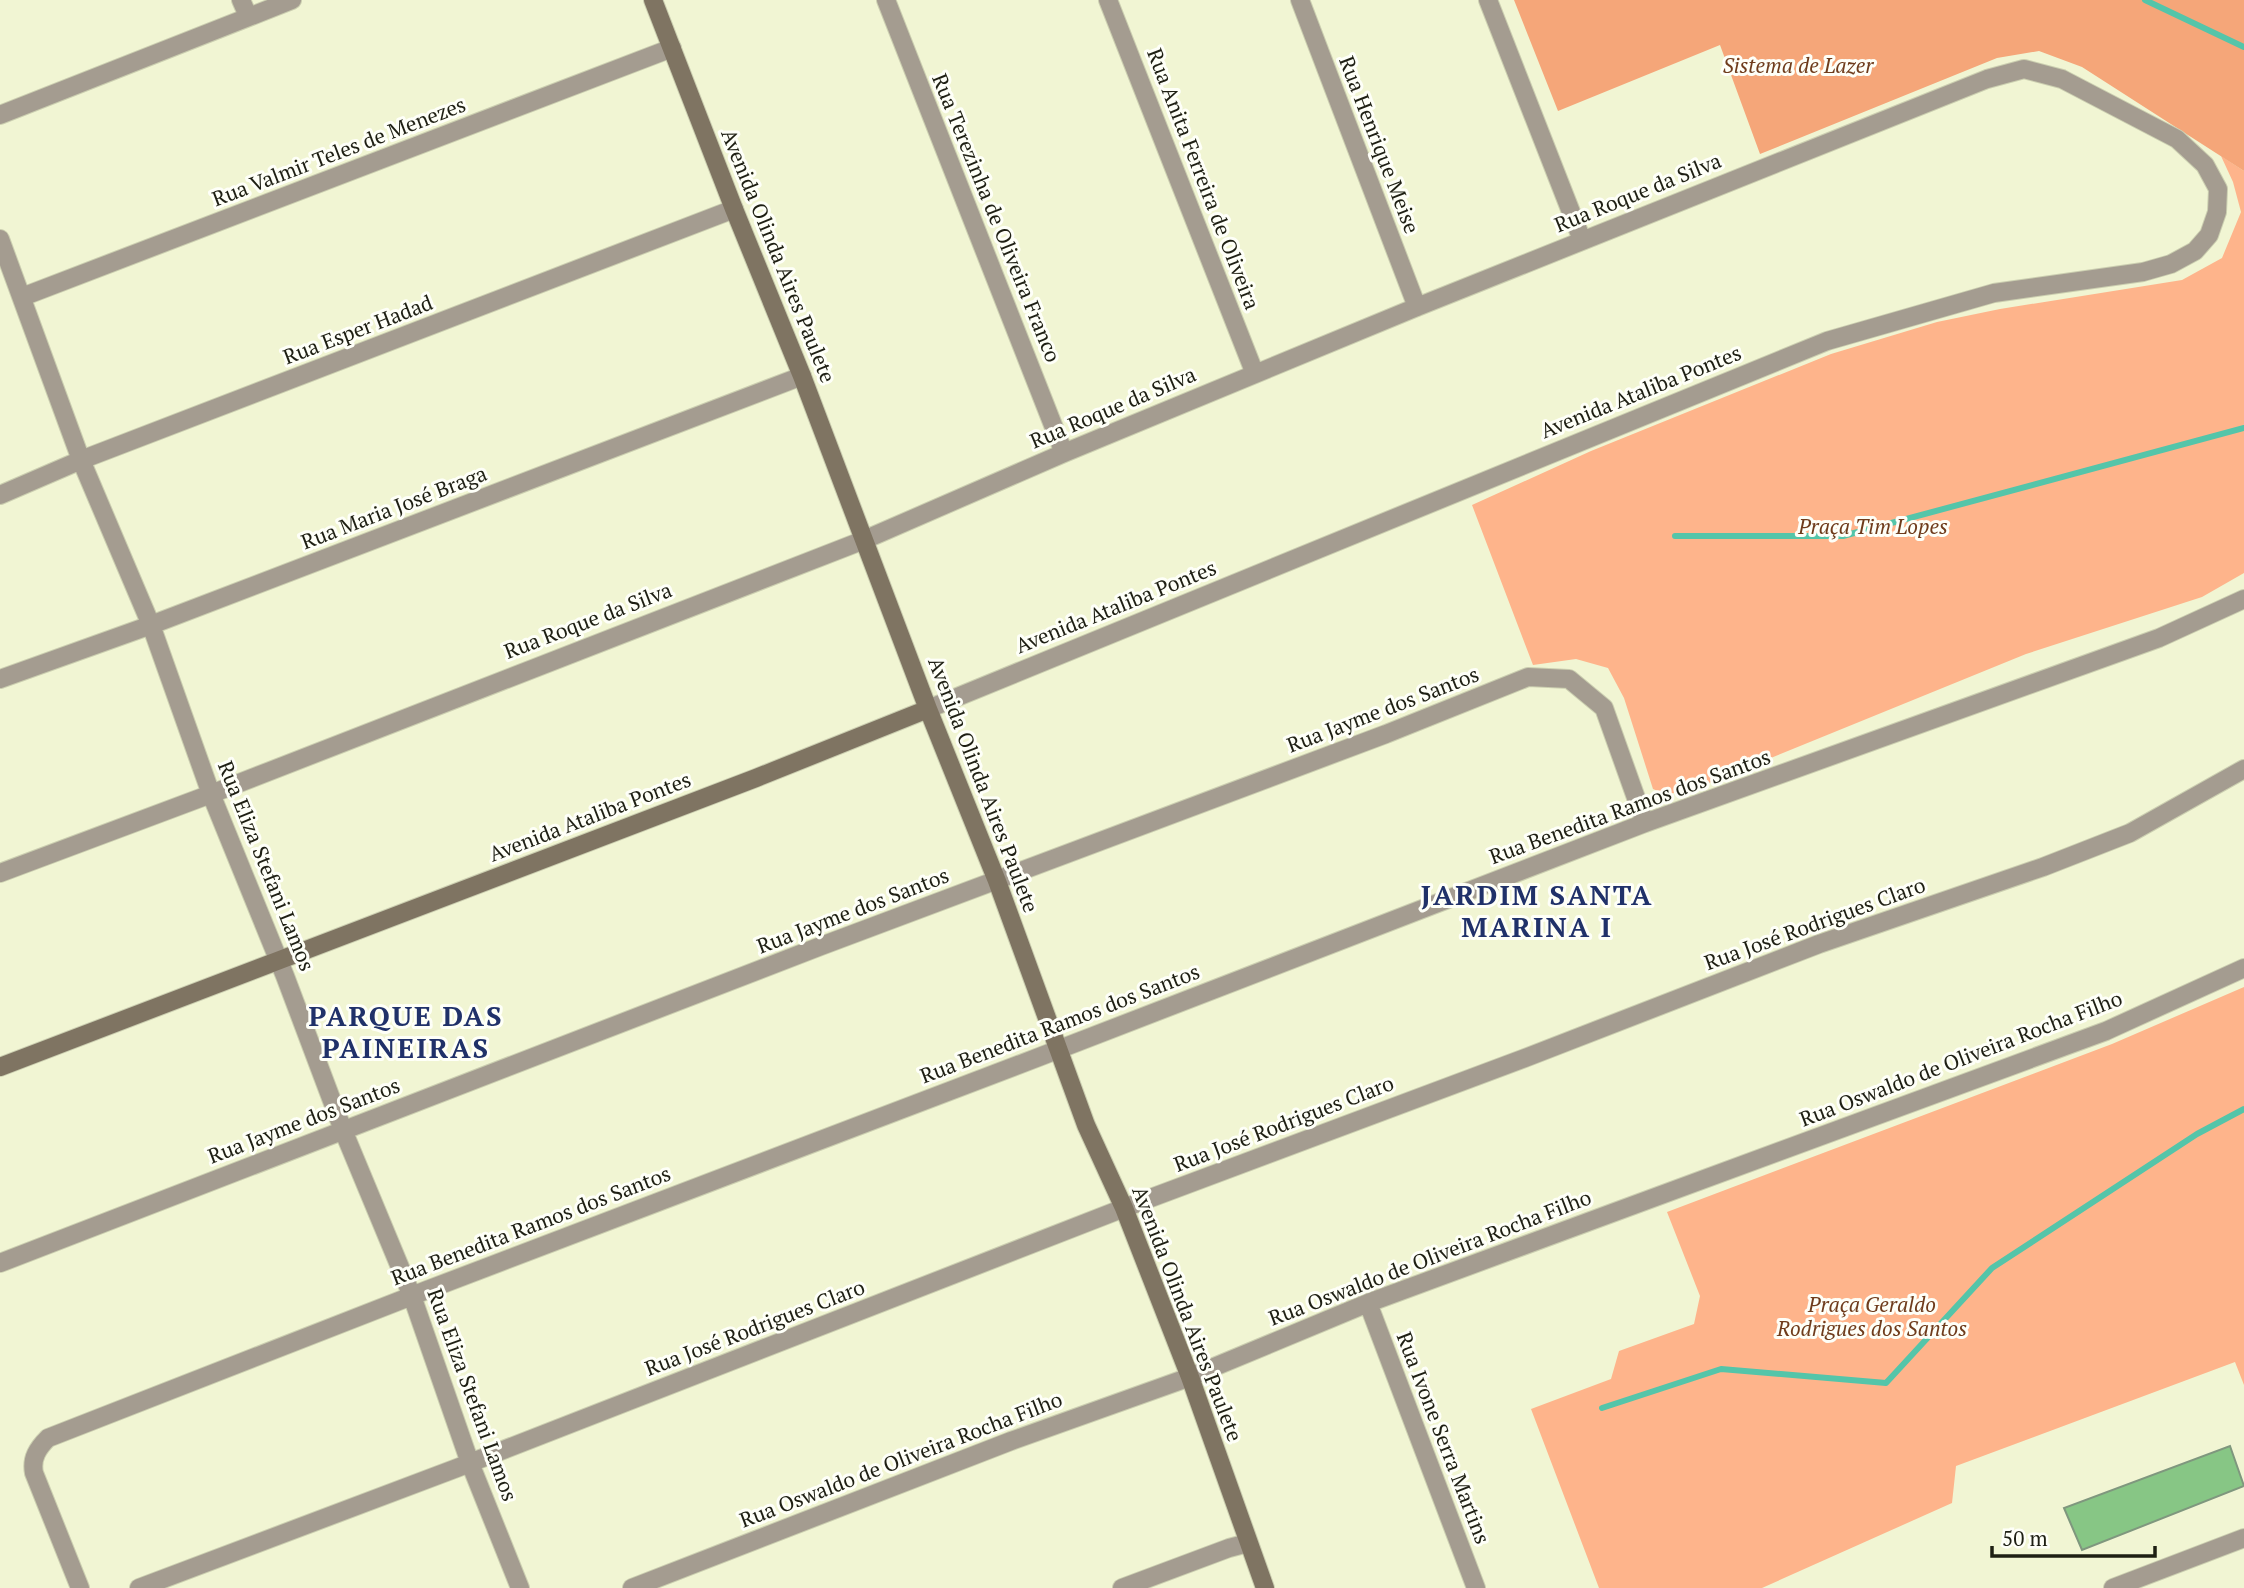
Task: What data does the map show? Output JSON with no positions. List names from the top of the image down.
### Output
{
  "streets": {
    "street": [
      "Rua Henrique Meise",
      "Rua Valmir Teles de Menezes",
      "Rua Anita Ferreira de Oliveira",
      "Rua Roque da Silva",
      "Rua Terezinha de Oliveira Franco",
      "Avenida Olinda Aires Paulete",
      "Rua Esper Hadad",
      "Avenida Ataliba Pontes",
      "Rua Maria José Braga",
      "Rua Jayme dos Santos",
      "Rua Benedita Ramos dos Santos",
      "Rua Eliza Stefani Lamos",
      "Rua José Rodrigues Claro",
      "Rua Oswaldo de Oliveira Rocha Filho",
      "Rua Ivone Serra Martins"
    ]
  },
  "crossings": [
    ["Rua Henrique Meise", "Rua Roque da Silva"],
    ["Rua Valmir Teles de Menezes", "Avenida Olinda Aires Paulete"],
    ["Rua Valmir Teles de Menezes", "Rua Eliza Stefani Lamos"],
    ["Rua Anita Ferreira de Oliveira", "Rua Roque da Silva"],
    ["Rua Roque da Silva", "Rua Terezinha de Oliveira Franco"],
    ["Rua Roque da Silva", "Avenida Olinda Aires Paulete"],
    ["Rua Roque da Silva", "Avenida Ataliba Pontes"],
    ["Rua Roque da Silva", "Rua Eliza Stefani Lamos"],
    ["Avenida Olinda Aires Paulete", "Rua Esper Hadad"],
    ["Avenida Olinda Aires Paulete", "Avenida Ataliba Pontes"],
    ["Avenida Olinda Aires Paulete", "Rua Maria José Braga"],
    ["Avenida Olinda Aires Paulete", "Rua Jayme dos Santos"],
    ["Avenida Olinda Aires Paulete", "Rua Benedita Ramos dos Santos"],
    ["Avenida Olinda Aires Paulete", "Rua José Rodrigues Claro"],
    ["Avenida Olinda Aires Paulete", "Rua Oswaldo de Oliveira Rocha Filho"],
    ["Rua Esper Hadad", "Rua Eliza Stefani Lamos"],
    ["Avenida Ataliba Pontes", "Rua Eliza Stefani Lamos"],
    ["Rua Maria José Braga", "Rua Eliza Stefani Lamos"],
    ["Rua Jayme dos Santos", "Rua Benedita Ramos dos Santos"],
    ["Rua Jayme dos Santos", "Rua Eliza Stefani Lamos"],
    ["Rua Benedita Ramos dos Santos", "Rua Eliza Stefani Lamos"],
    ["Rua Eliza Stefani Lamos", "Rua José Rodrigues Claro"],
    ["Rua Oswaldo de Oliveira Rocha Filho", "Rua Ivone Serra Martins"]
  ],
  "districts": ["JARDIM SANTA MARINA I", "PARQUE DAS PAINEIRAS"],
  "parks": ["Sistema de Lazer", "Praça Tim Lopes", "Praça Geraldo Rodrigues dos Santos"],
  "scale_bar": "50 m"
}
